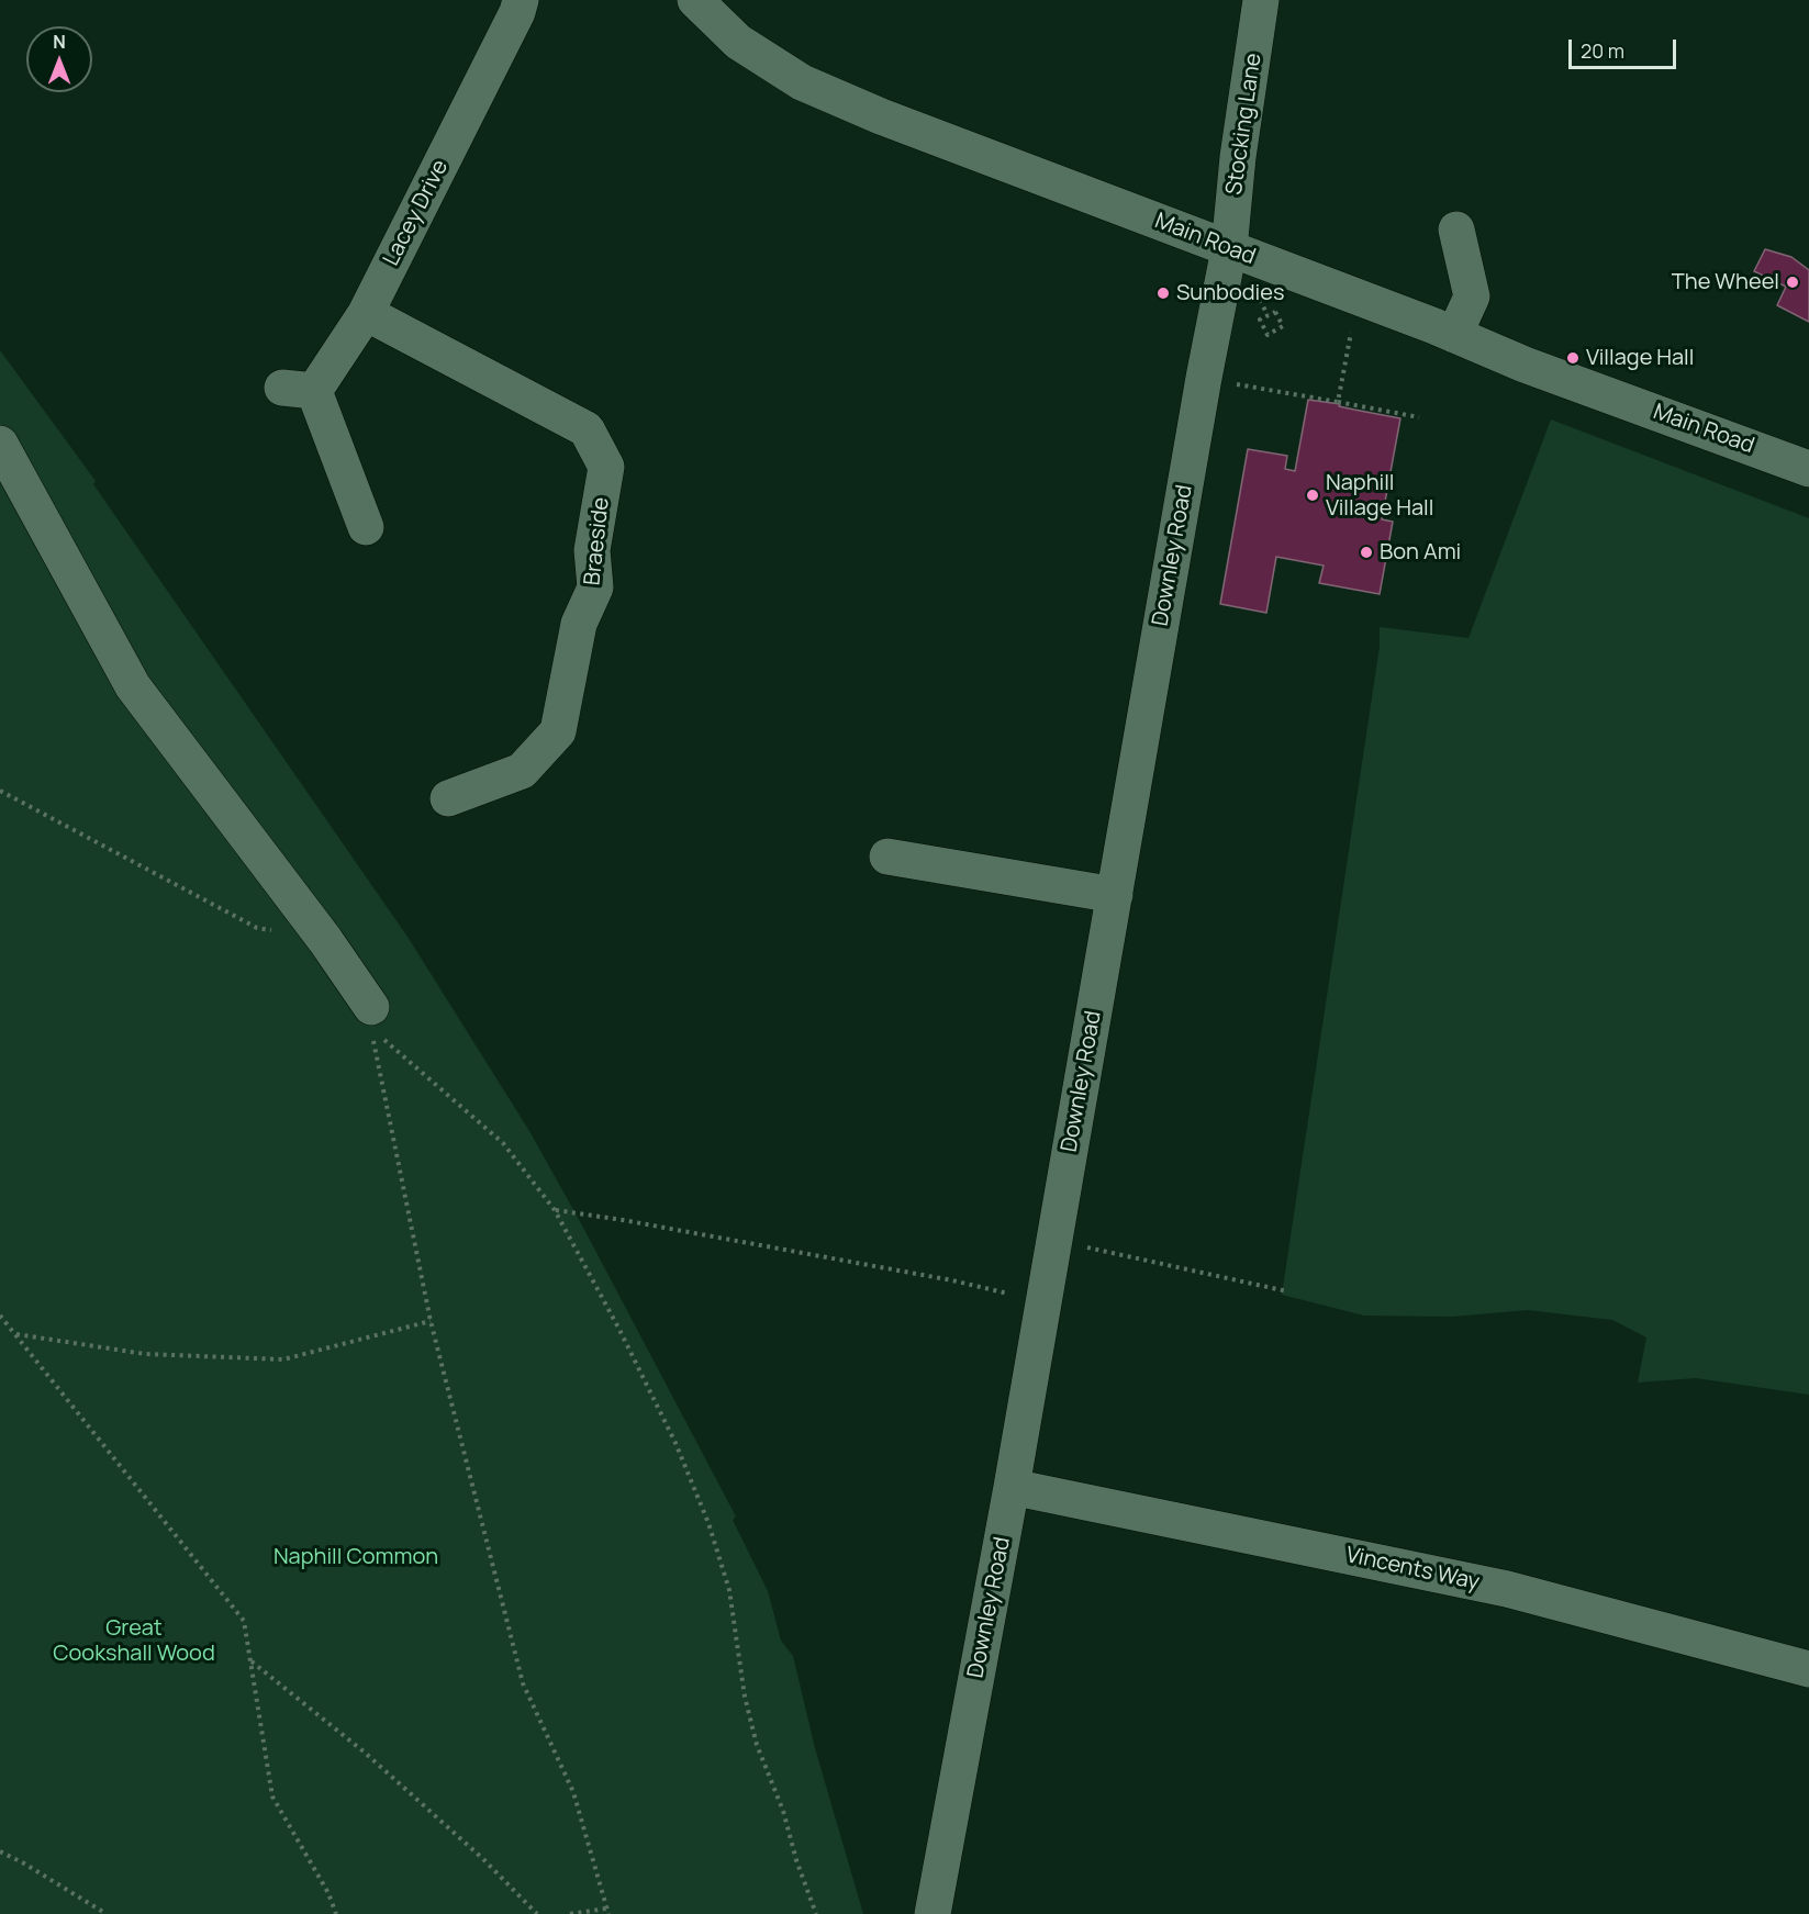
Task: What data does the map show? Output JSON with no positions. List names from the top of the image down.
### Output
{
  "streets": {
    "street": [
      "Stocking Lane",
      "Lacey Drive",
      "Main Road",
      "Braeside",
      "Downley Road",
      "Vincents Way"
    ]
  },
  "crossings": [
    ["Stocking Lane", "Main Road"],
    ["Stocking Lane", "Downley Road"],
    ["Lacey Drive", "Braeside"],
    ["Main Road", "Downley Road"],
    ["Downley Road", "Vincents Way"]
  ],
  "parks": ["Naphill Common", "Great Cookshall Wood"],
  "places": [
    "The Wheel",
    "Sunbodies",
    "Village Hall",
    "Naphill Village Hall",
    "Bon Ami"
  ],
  "scale_bar": "20 m",
  "north": "top"
}
